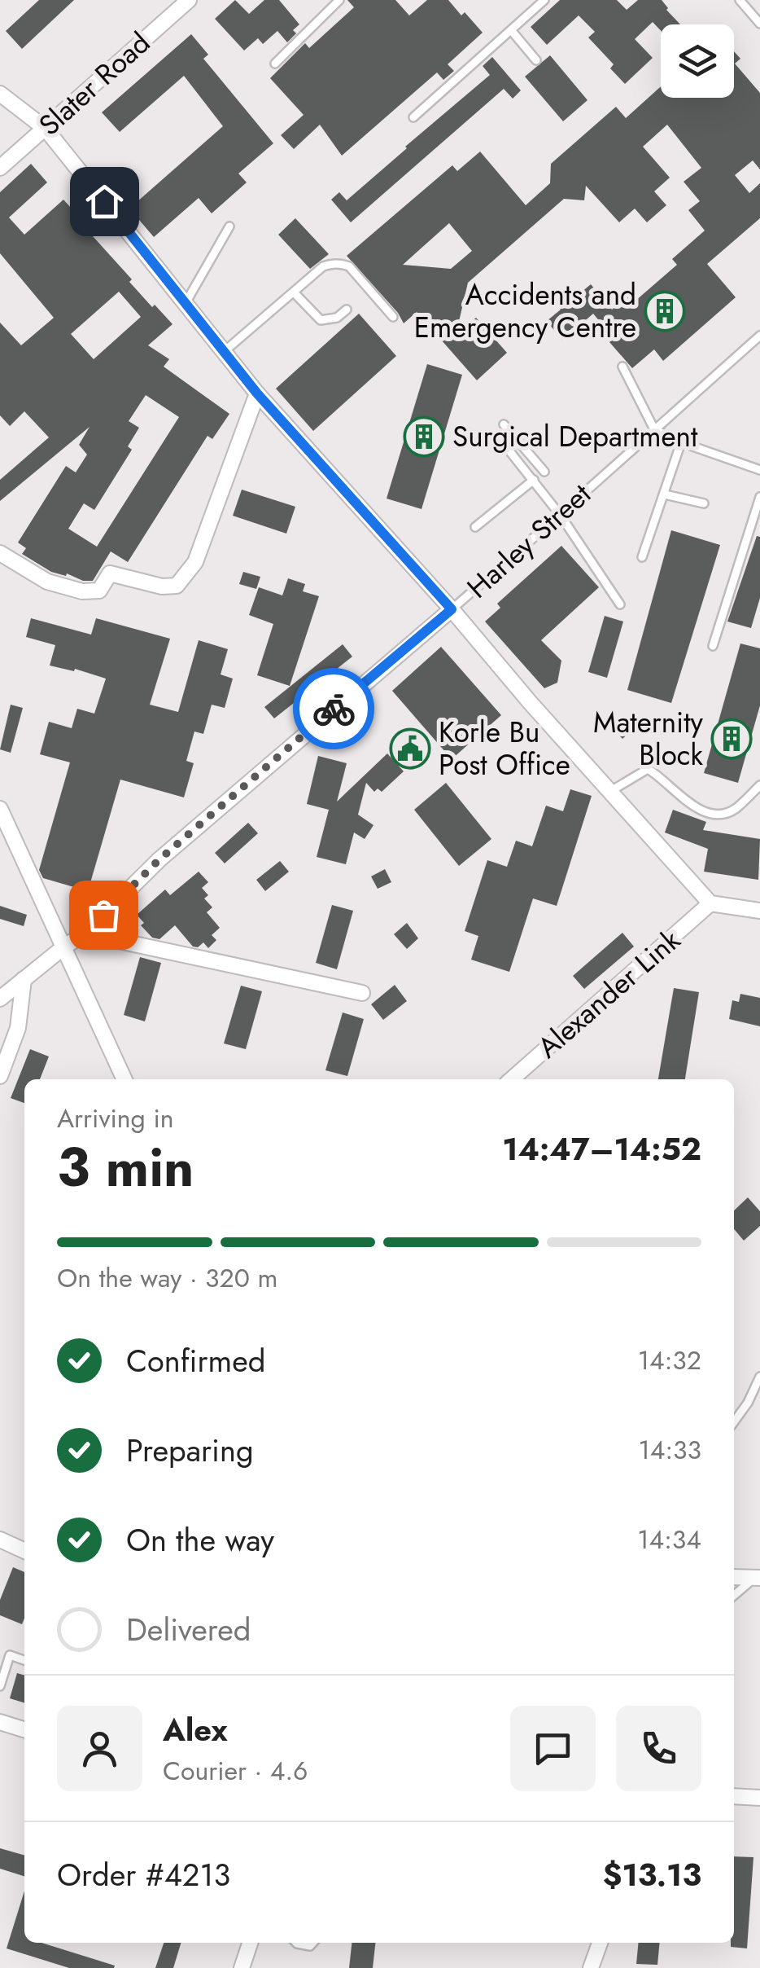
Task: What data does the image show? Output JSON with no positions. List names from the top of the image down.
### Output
{
  "streets": {
    "street": ["Slater Road", "Harley Street", "Alexander Link"]
  },
  "places": {
    "building": ["Accidents and Emergency Centre", "Surgical Department", "Maternity Block"],
    "public building": ["Korle Bu Post Office"]
  },
  "page": {
    "heading": ["3 min", "Arriving in", "14:47–14:52"],
    "panel": [
      "Alex",
      "Courier · 4.6",
      "Order #4213",
      "$13.13"
    ],
    "bar": "On the way · 320 m",
    "list": [
      ["Confirmed", "14:32"],
      ["Preparing", "14:33"],
      ["On the way", "14:34"],
      "Delivered"
    ]
  }
}
